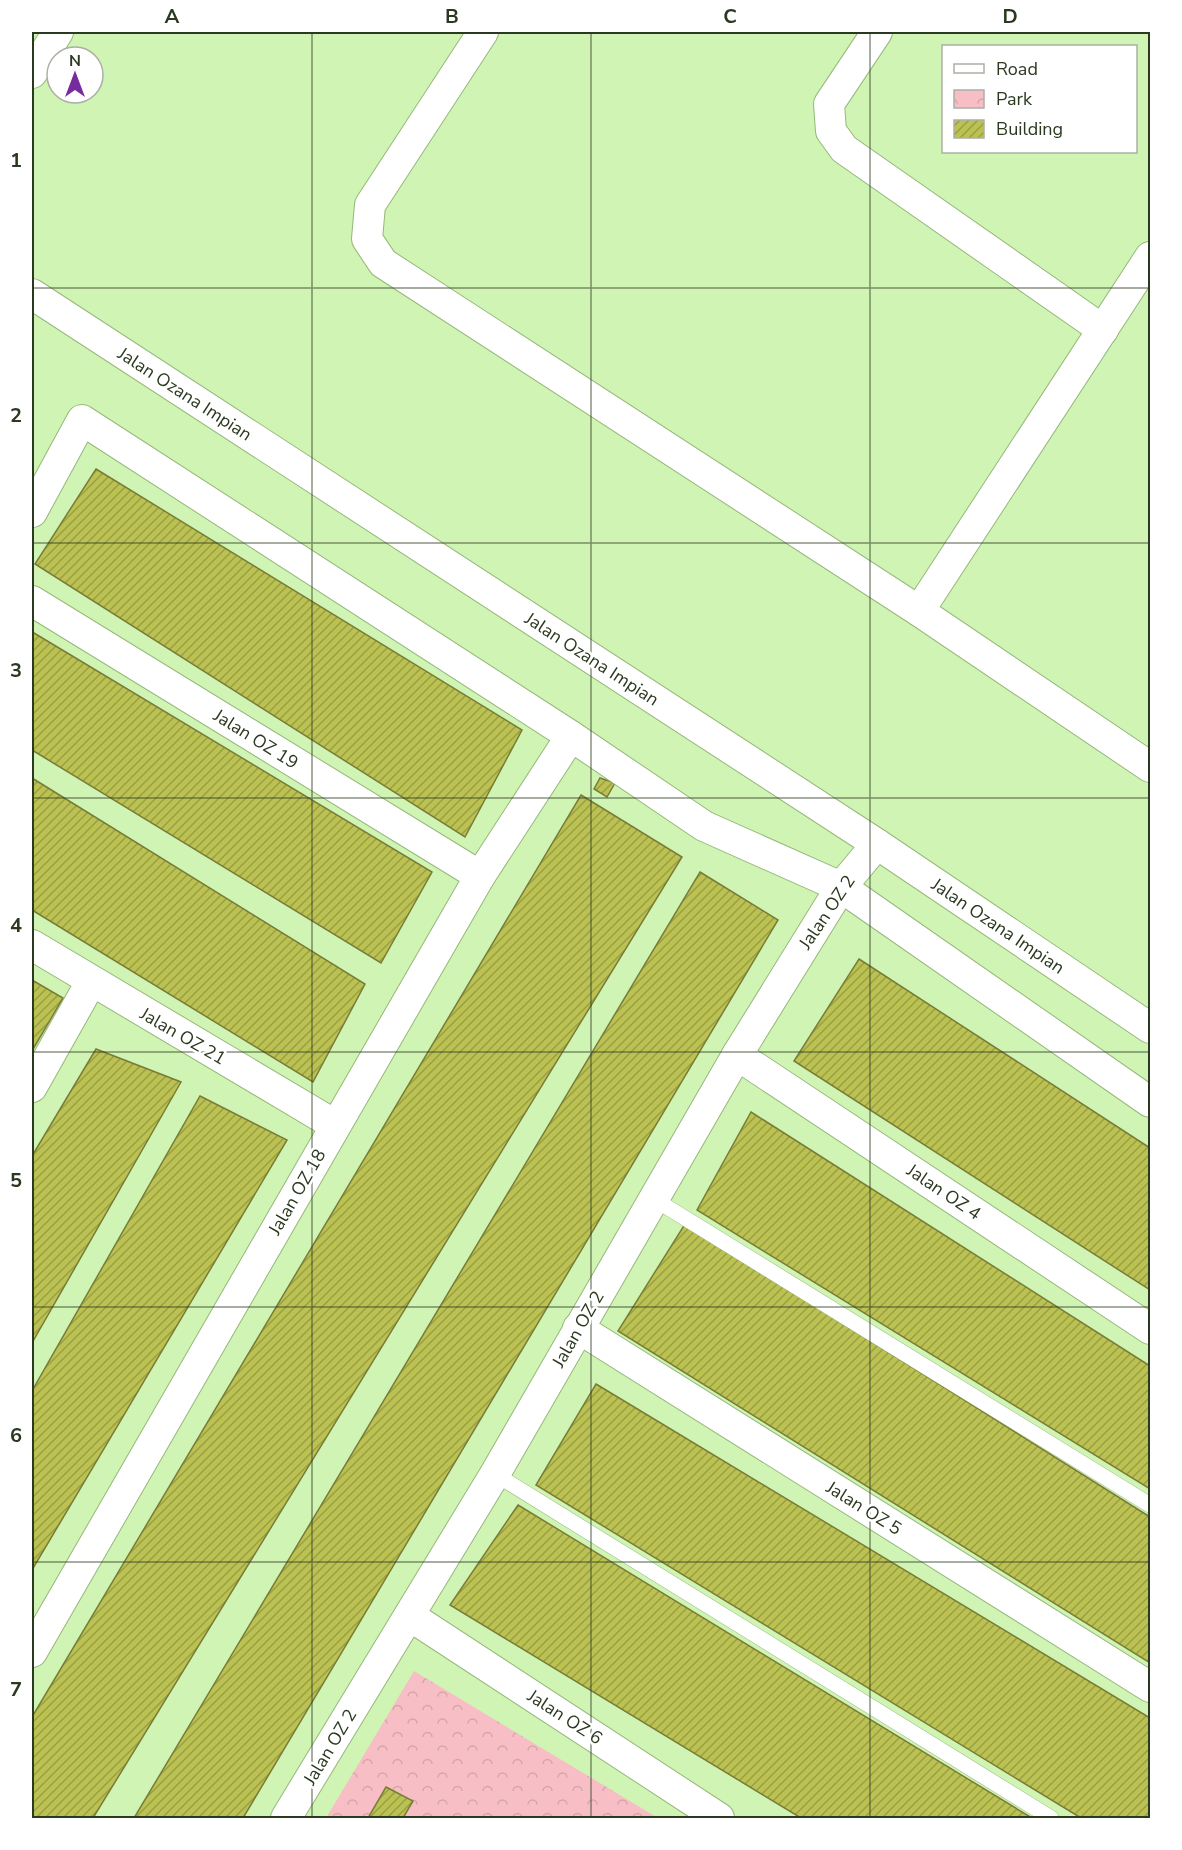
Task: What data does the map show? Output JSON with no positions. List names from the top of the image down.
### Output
{
  "streets": {
    "street": [
      "Jalan Ozana Impian",
      "Jalan OZ 19",
      "Jalan OZ 2",
      "Jalan OZ 21",
      "Jalan OZ 18",
      "Jalan OZ 4",
      "Jalan OZ 5",
      "Jalan OZ 6"
    ]
  },
  "crossings": [
    ["Jalan Ozana Impian", "Jalan OZ 2"],
    ["Jalan OZ 19", "Jalan OZ 18"],
    ["Jalan OZ 2", "Jalan OZ 4"],
    ["Jalan OZ 2", "Jalan OZ 5"],
    ["Jalan OZ 2", "Jalan OZ 6"],
    ["Jalan OZ 21", "Jalan OZ 18"]
  ],
  "legend": ["Road", "Park", "Building"],
  "north": "top",
  "grid": {
    "columns": [
      "A",
      "B",
      "C",
      "D"
    ],
    "rows": [
      "1",
      "2",
      "3",
      "4",
      "5",
      "6",
      "7"
    ]
  }
}
